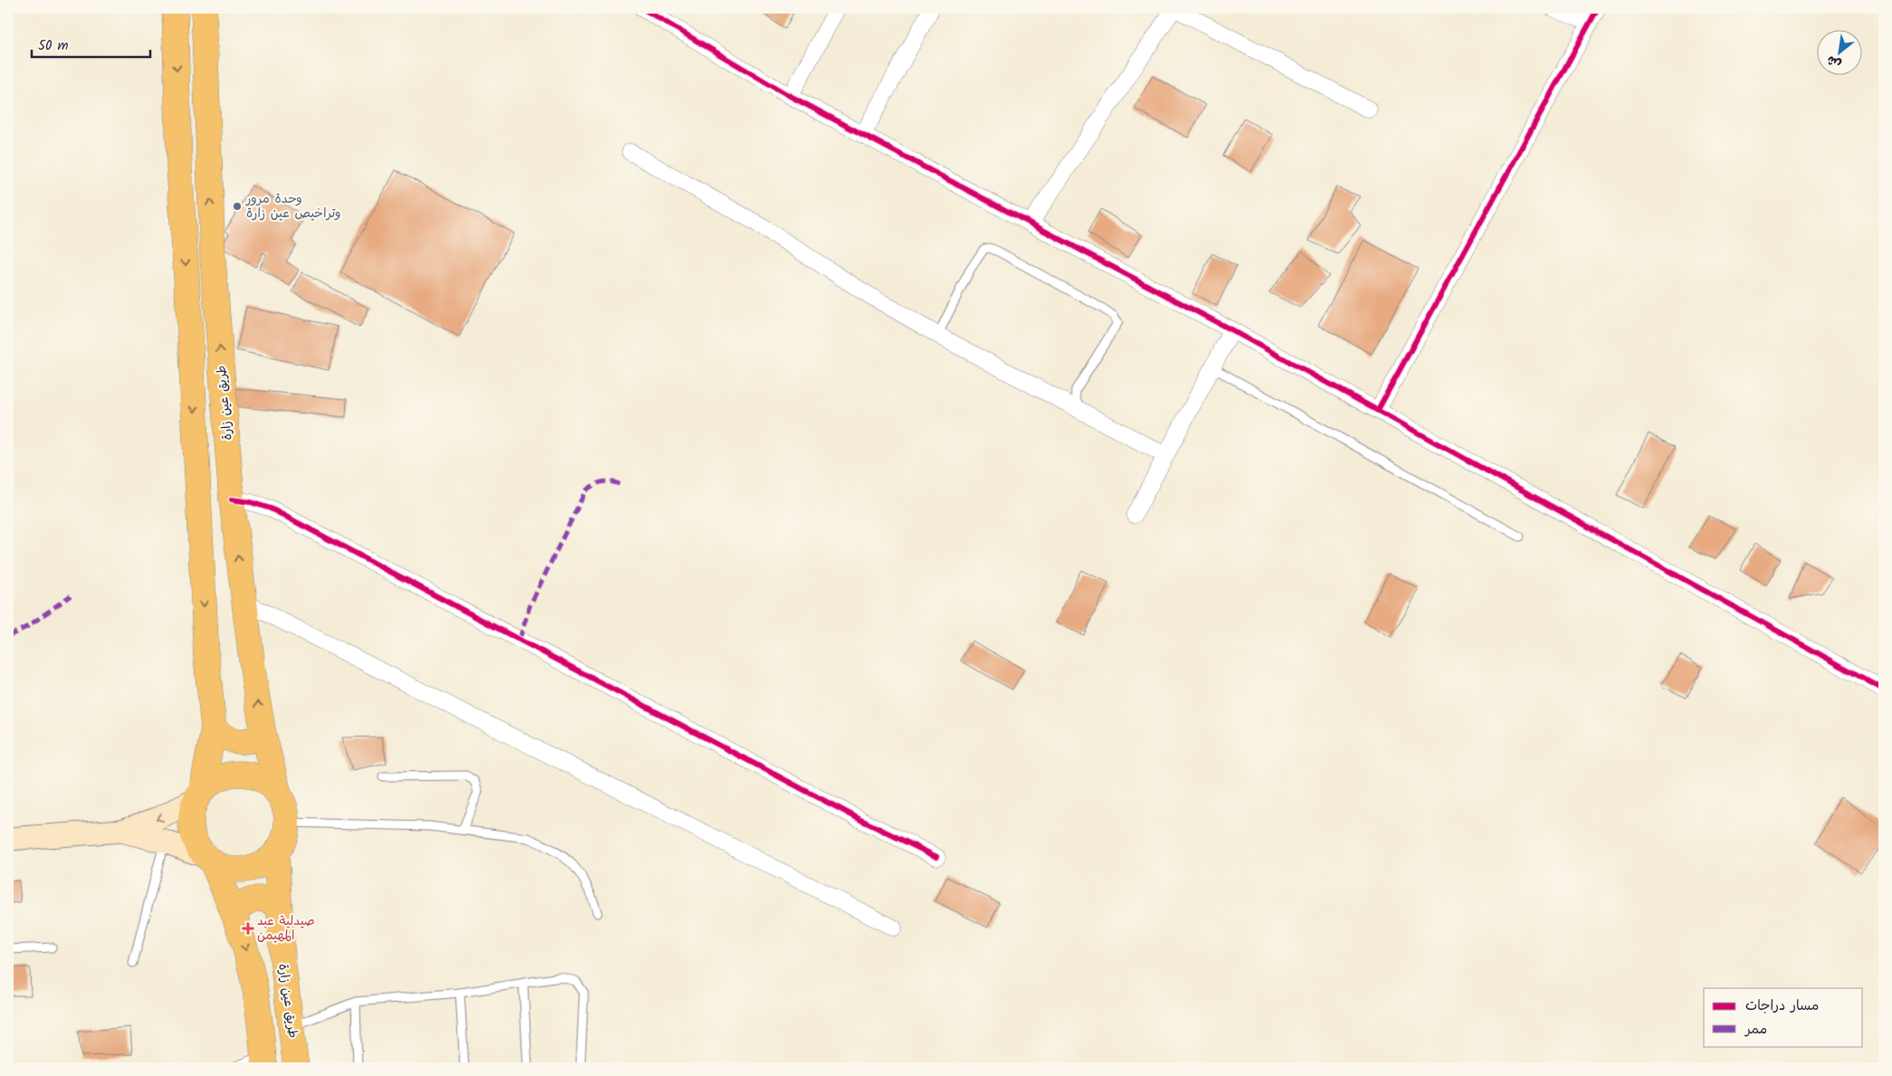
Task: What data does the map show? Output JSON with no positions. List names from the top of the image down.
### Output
{
  "streets": {
    "main road": ["طريق عين زارة"]
  },
  "places": {
    "other": ["وحدة مرور وتراخيص عين زارة"],
    "health": ["صيدلية عبد المهيمن"]
  },
  "legend": ["مسار دراجات", "ممر"],
  "scale_bar": "50 m",
  "north": "bottom left"
}
